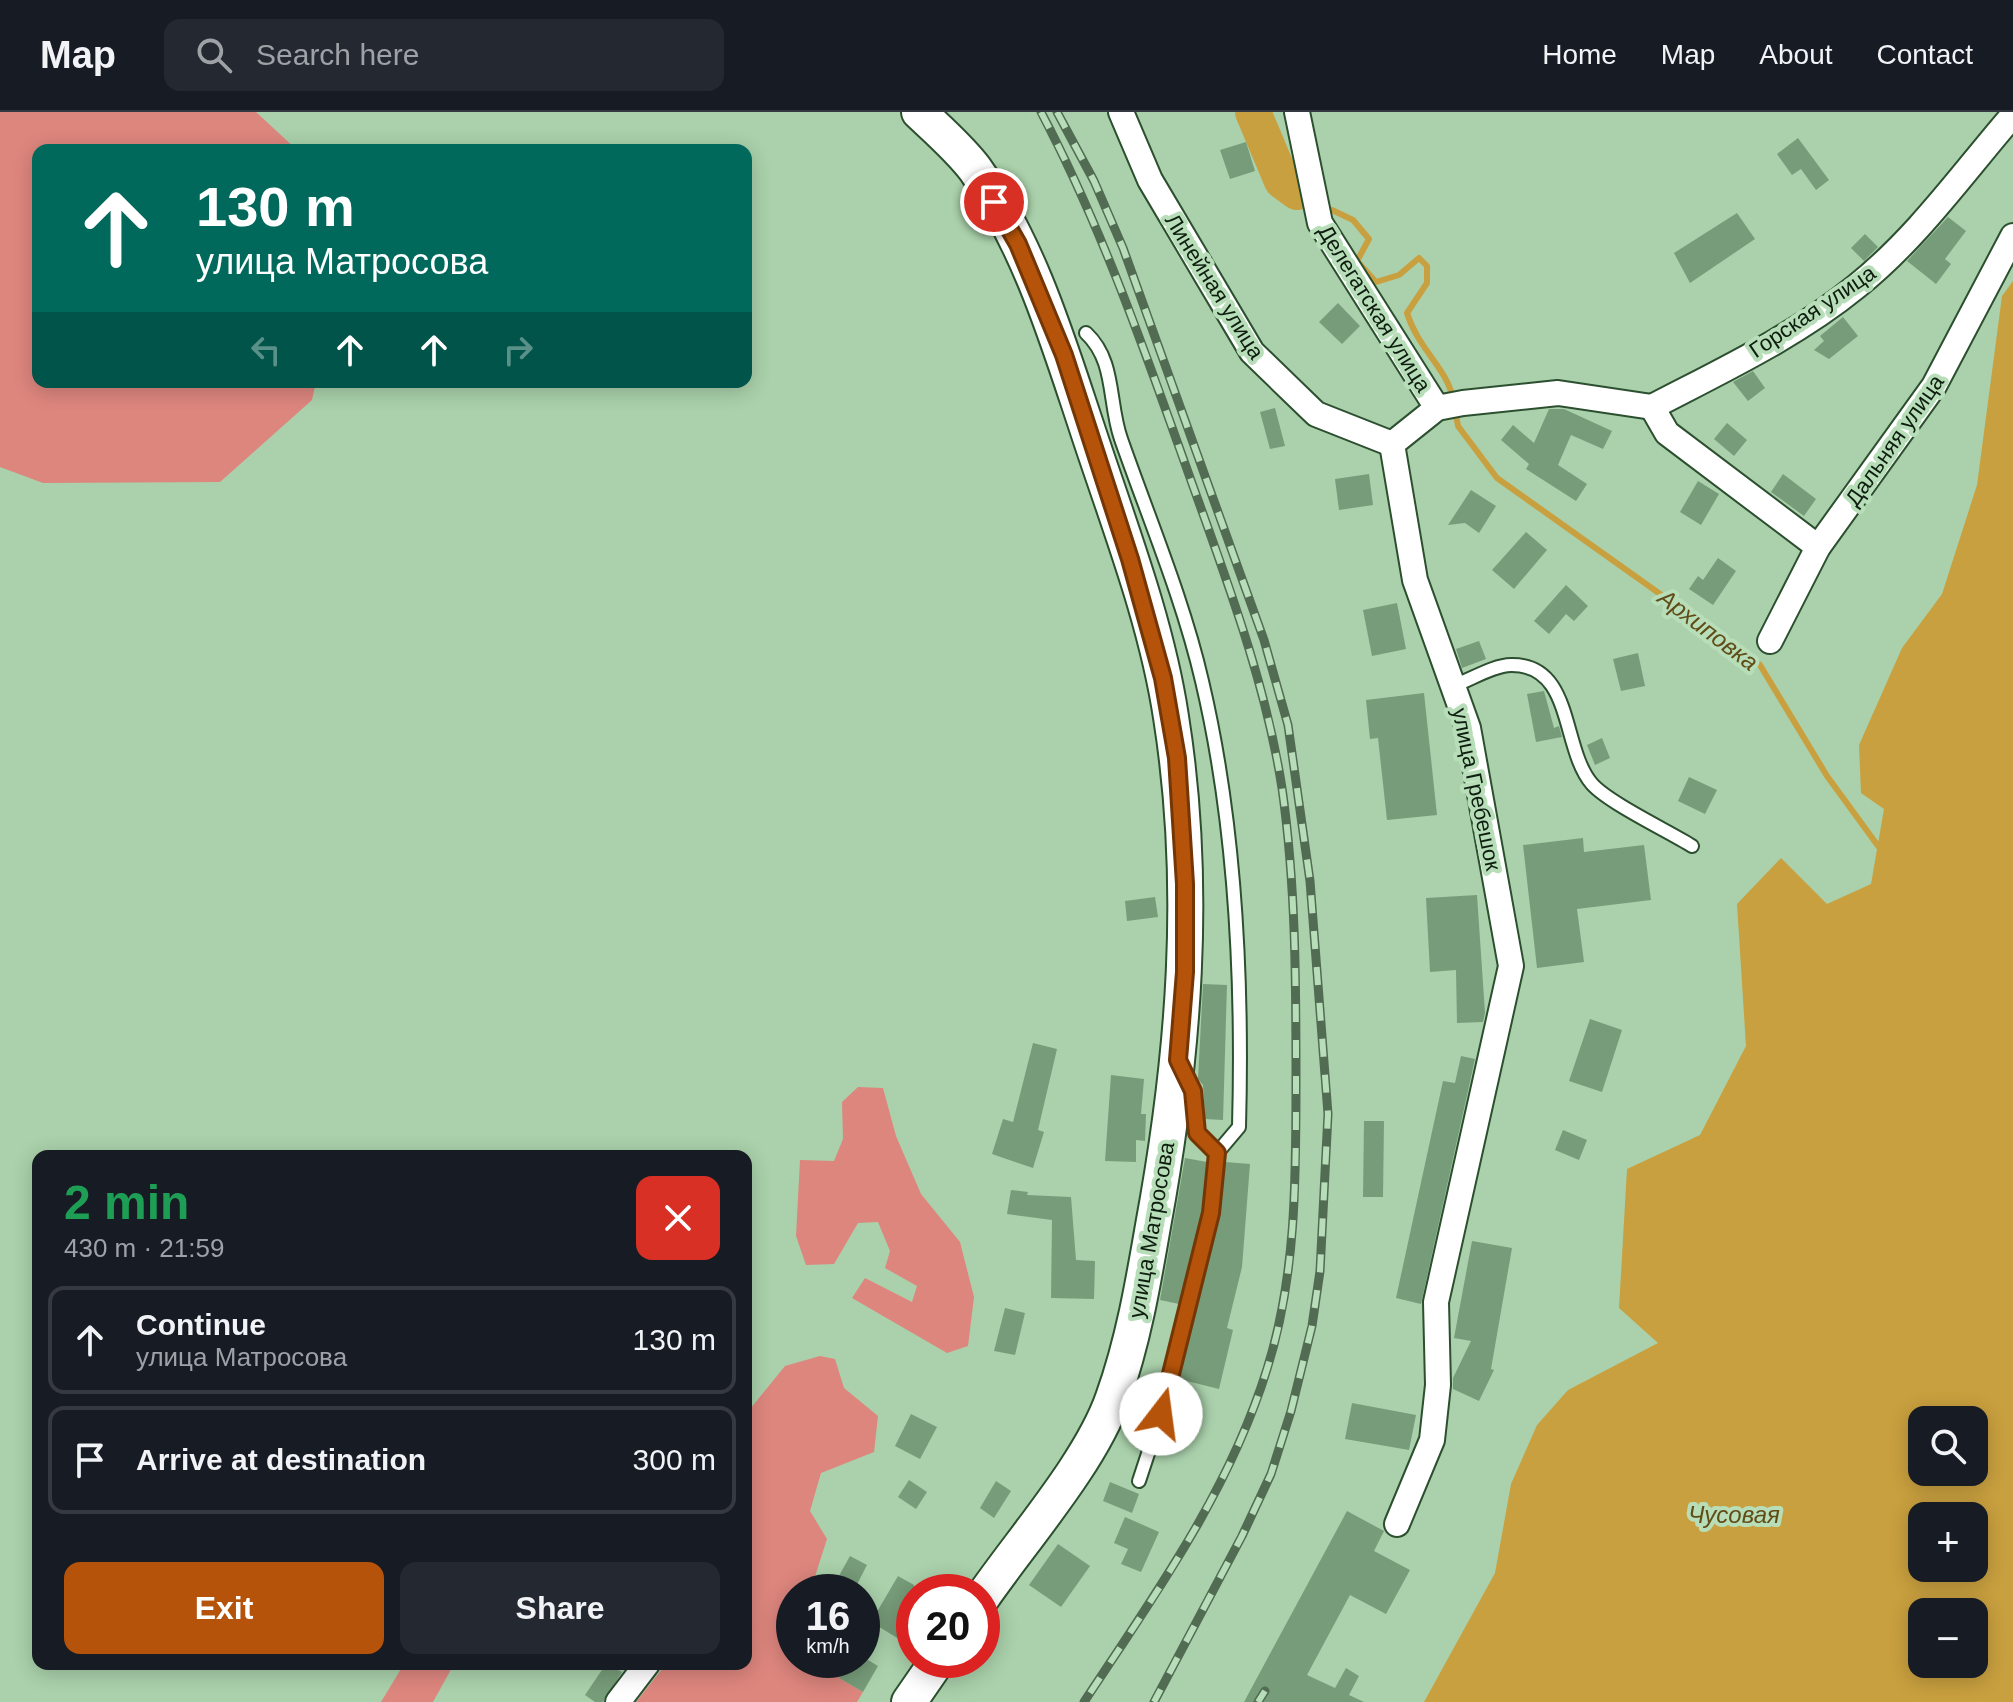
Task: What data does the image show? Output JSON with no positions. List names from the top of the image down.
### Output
{
  "streets": {
    "street": [
      "Линейная улица",
      "Делегатская улица",
      "Горская улица",
      "Дальняя улица",
      "улица Гребешок",
      "улица Матросова"
    ]
  },
  "crossings": [
    ["Линейная улица", "улица Гребешок"]
  ],
  "water": ["Архиповка", "Чусовая"],
  "page": {
    "header": "Map",
    "search": "Search here",
    "nav": [
      "Home",
      "Map",
      "About",
      "Contact"
    ],
    "turn": ["130 m", "улица Матросова"],
    "heading": ["2 min", "430 m · 21:59"],
    "list": [
      {
        "name": "Continue",
        "note": "улица Матросова",
        "value": "130 m"
      },
      {
        "name": "Arrive at destination",
        "value": "300 m"
      }
    ],
    "map_buttons": ["+", "−"],
    "buttons": ["Exit", "Share"],
    "speed": "16 km/h",
    "limit": "20"
  }
}
